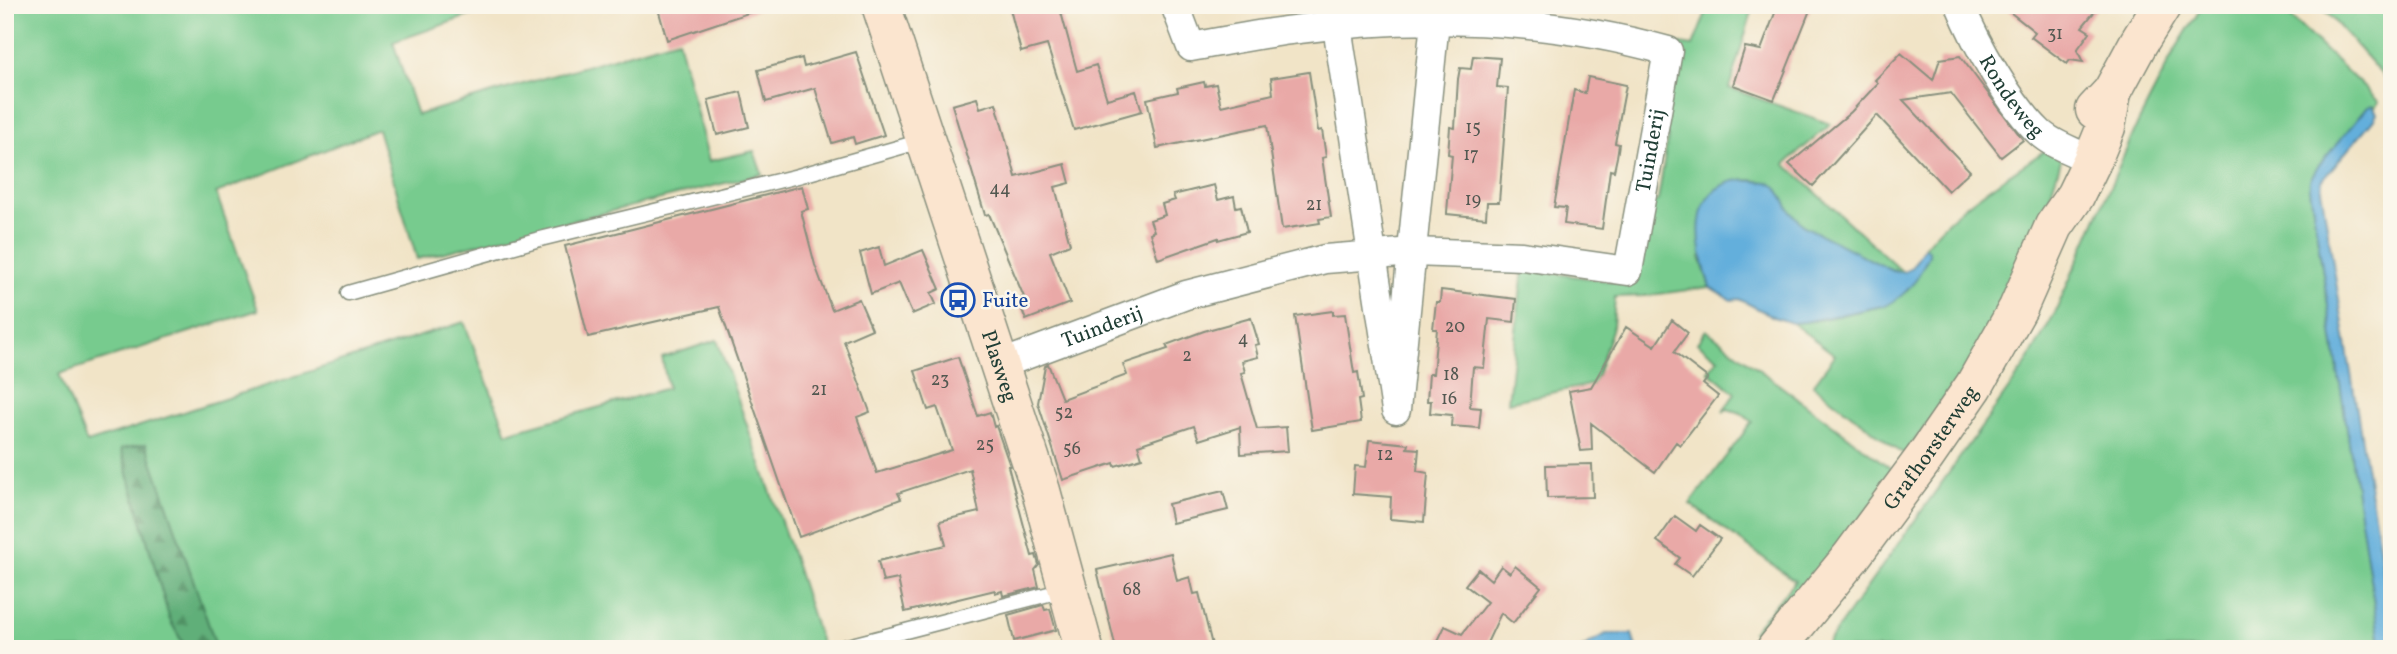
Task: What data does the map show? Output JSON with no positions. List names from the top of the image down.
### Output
{
  "streets": {
    "main road": ["Plasweg", "Grafhorsterweg"],
    "street": ["Rondeweg", "Tuinderij"]
  },
  "crossings": [
    ["Rondeweg", "Grafhorsterweg"],
    ["Tuinderij", "Plasweg"]
  ],
  "places": {
    "bus stop": ["Fuite"]
  },
  "house_numbers": [
    "31",
    "15",
    "17",
    "44",
    "19",
    "21",
    "20",
    "4",
    "2",
    "18",
    "23",
    "21",
    "16",
    "52",
    "25",
    "56",
    "12",
    "68"
  ]
}
